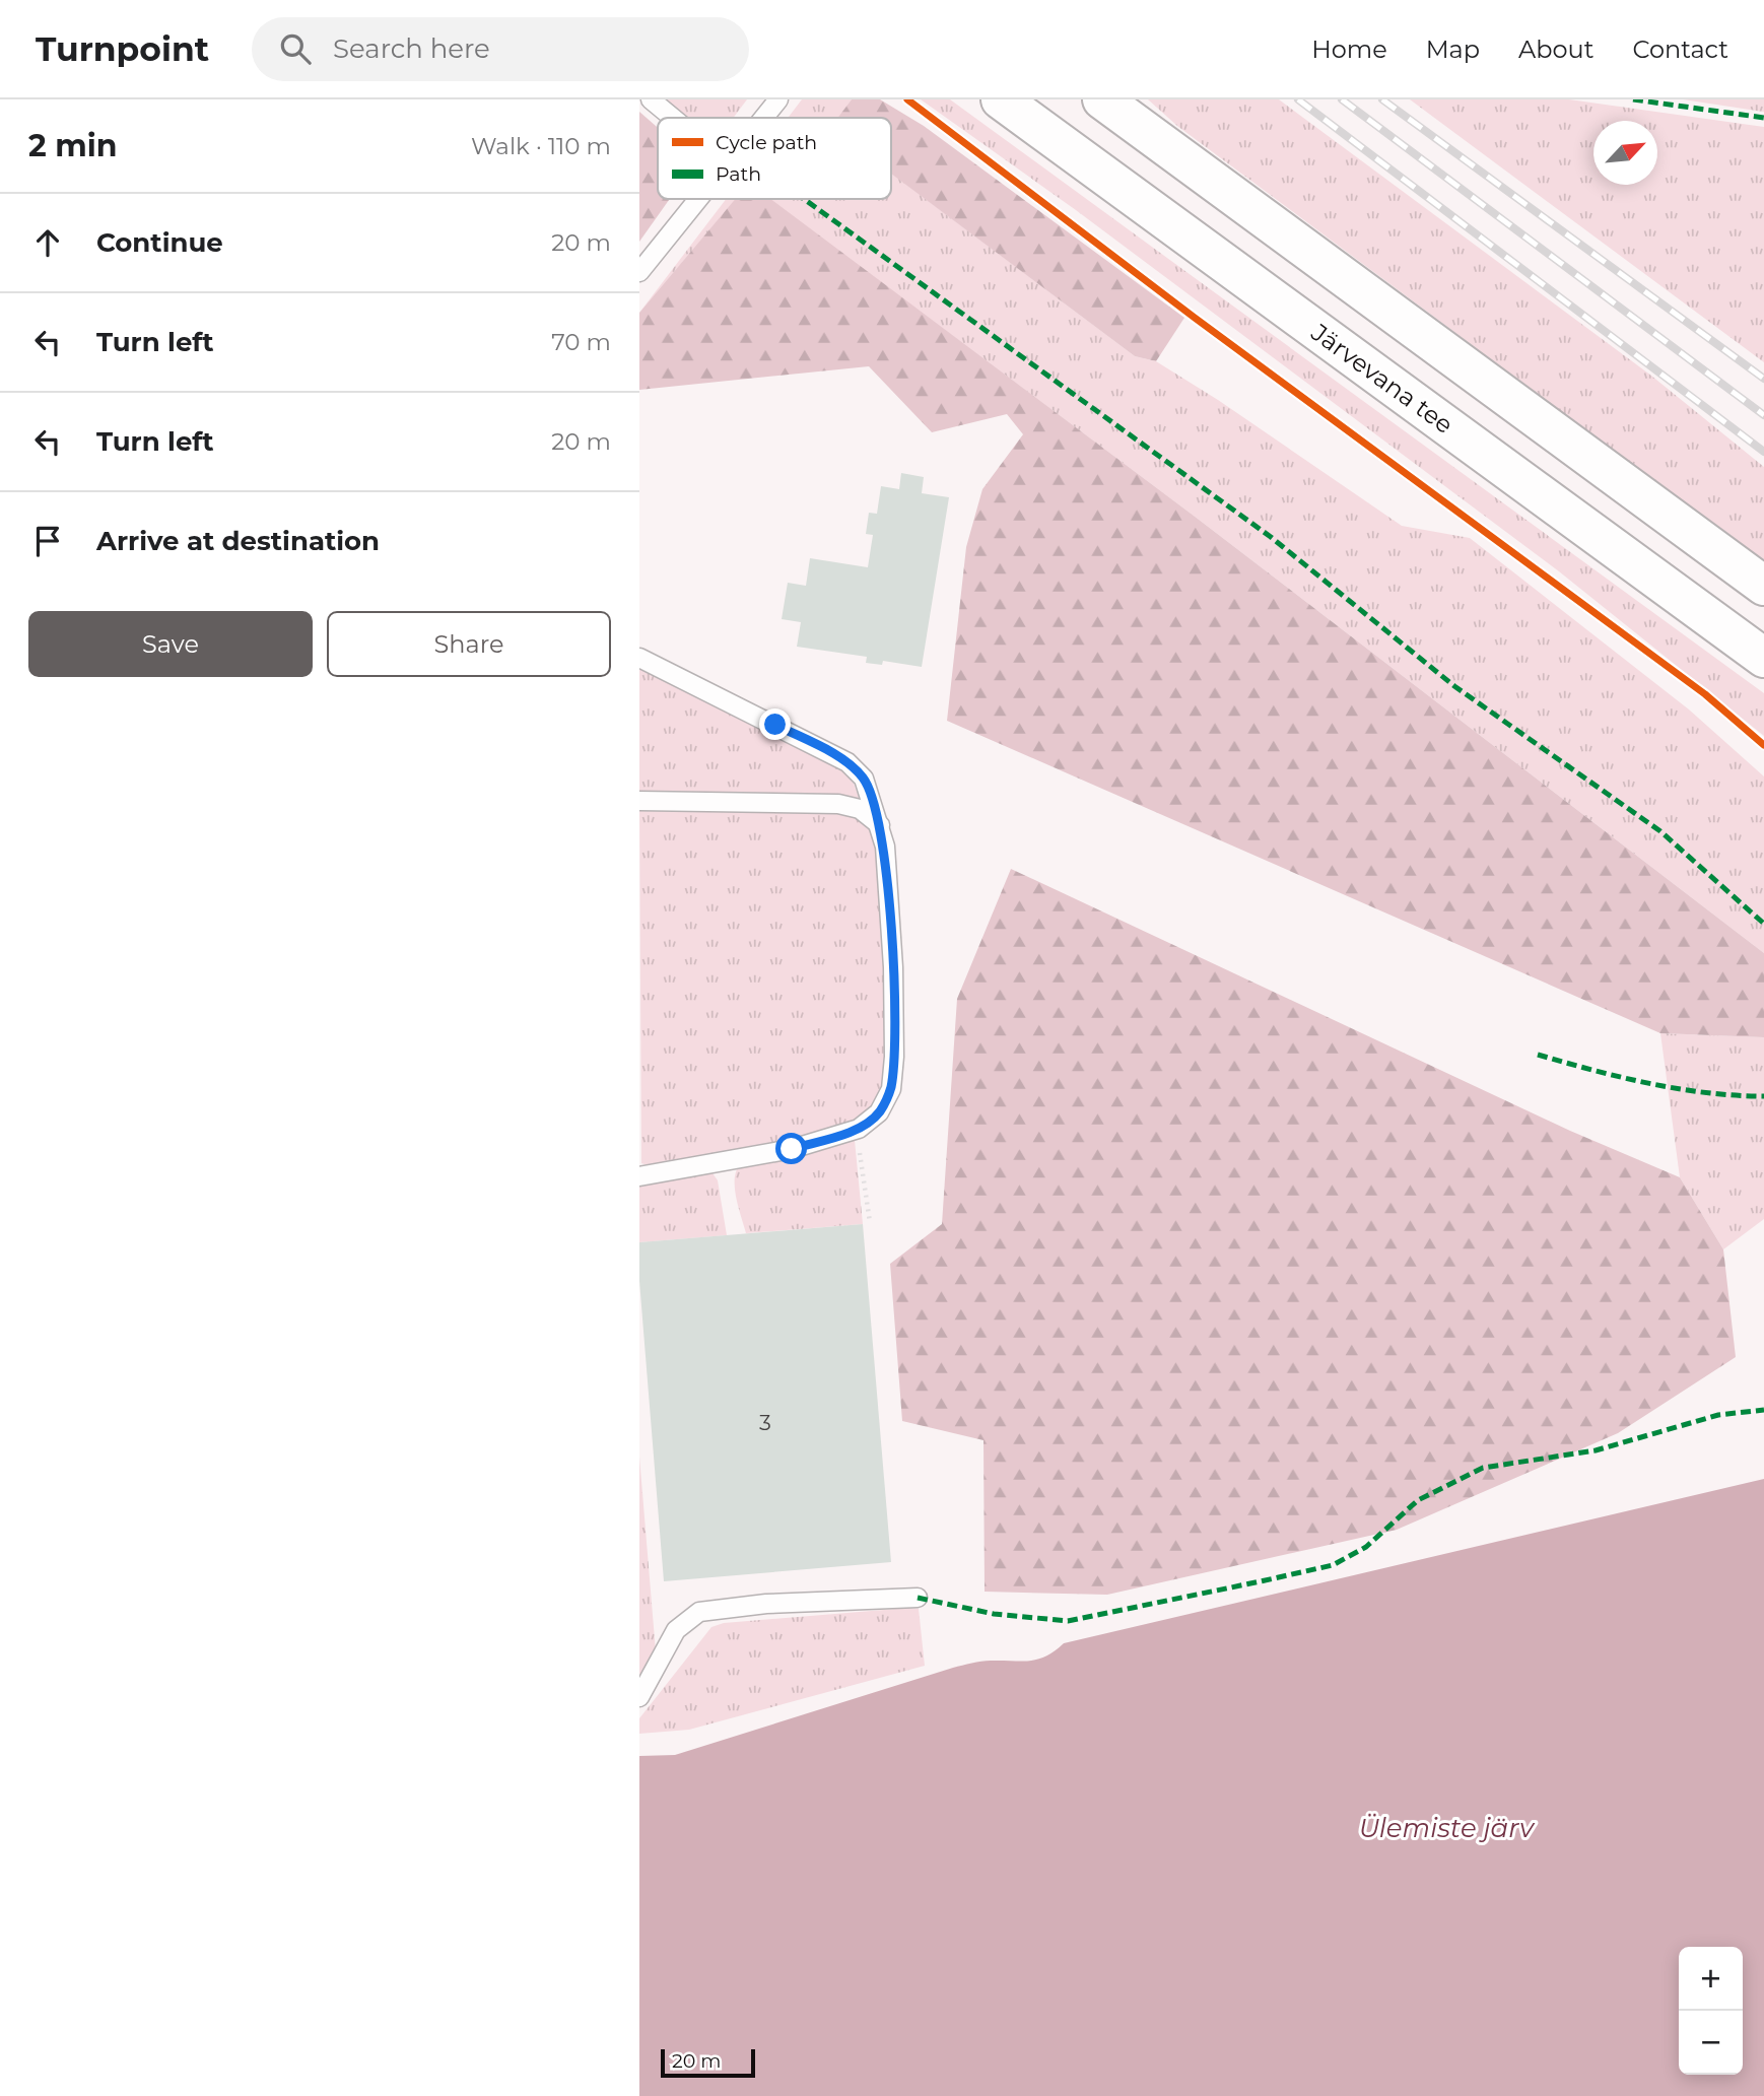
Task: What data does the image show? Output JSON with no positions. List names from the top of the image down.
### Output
{
  "streets": {
    "main road": ["Järvevana tee"]
  },
  "water": ["Ülemiste järv"],
  "house_numbers": ["3"],
  "legend": ["Cycle path", "Path"],
  "scale_bar": "20 m",
  "north": "top right",
  "page": {
    "header": "Turnpoint",
    "search": "Search here",
    "nav": [
      "Home",
      "Map",
      "About",
      "Contact"
    ],
    "heading": ["2 min", "Walk · 110 m"],
    "list": [
      ["Continue", "20 m"],
      ["Turn left", "70 m"],
      ["Turn left", "20 m"],
      "Arrive at destination"
    ],
    "buttons": ["Save", "Share"],
    "map_buttons": ["+", "−"],
    "scale": "20 m"
  }
}
